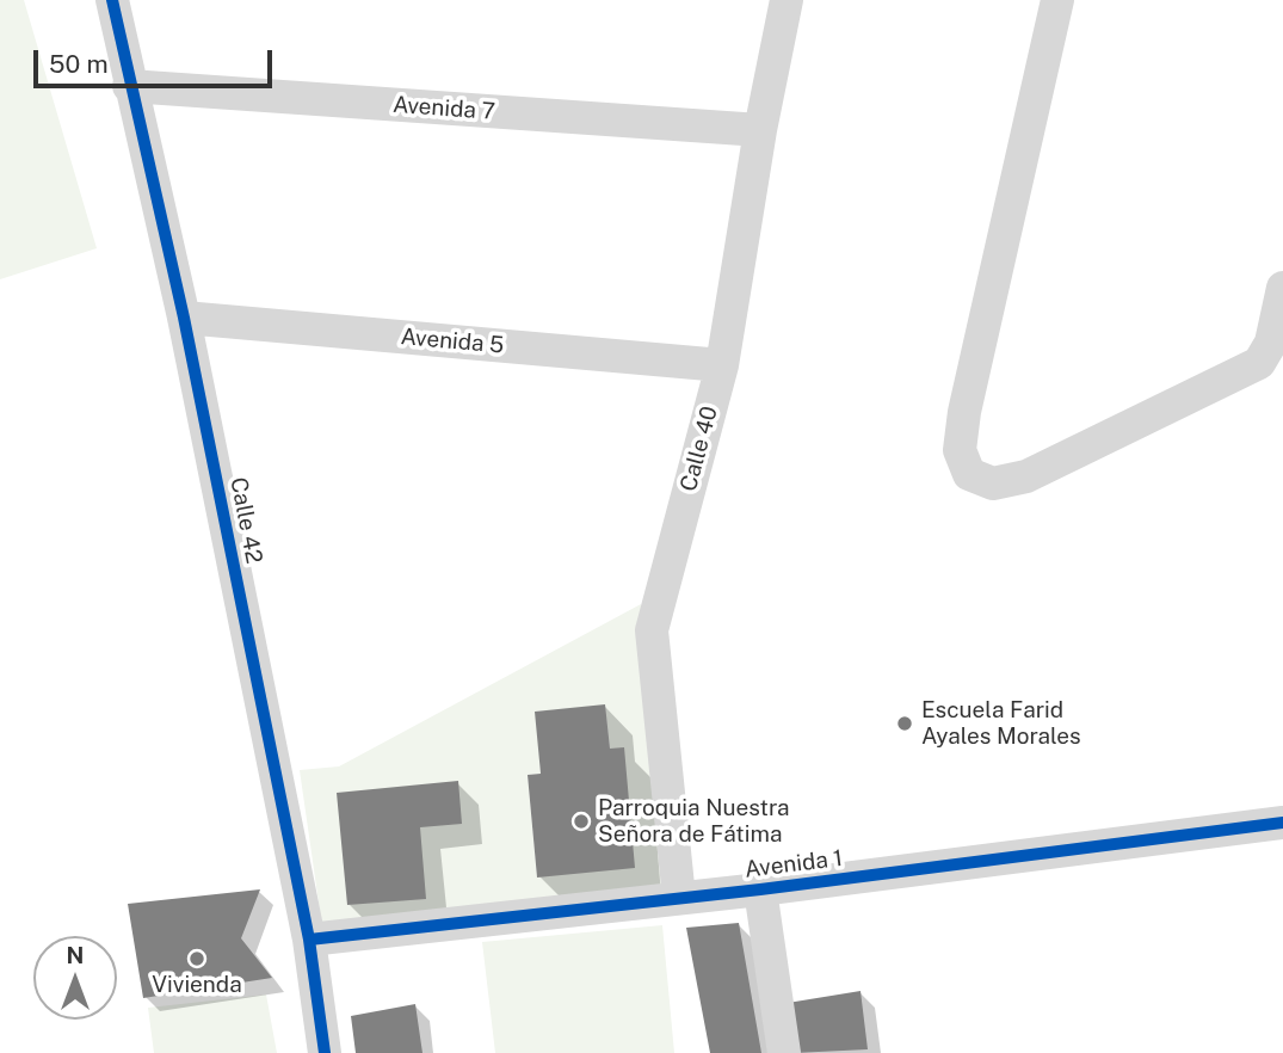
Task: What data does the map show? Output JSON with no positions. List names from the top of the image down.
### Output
{
  "streets": {
    "street": [
      "Avenida 7",
      "Avenida 5",
      "Calle 40",
      "Calle 42",
      "Avenida 1"
    ]
  },
  "crossings": [
    ["Avenida 7", "Calle 40"],
    ["Avenida 7", "Calle 42"],
    ["Avenida 5", "Calle 40"],
    ["Avenida 5", "Calle 42"],
    ["Calle 40", "Avenida 1"],
    ["Calle 42", "Avenida 1"]
  ],
  "places": ["Escuela Farid Ayales Morales", "Parroquia Nuestra Señora de Fátima", "Vivienda"],
  "scale_bar": "50 m",
  "north": "top"
}
